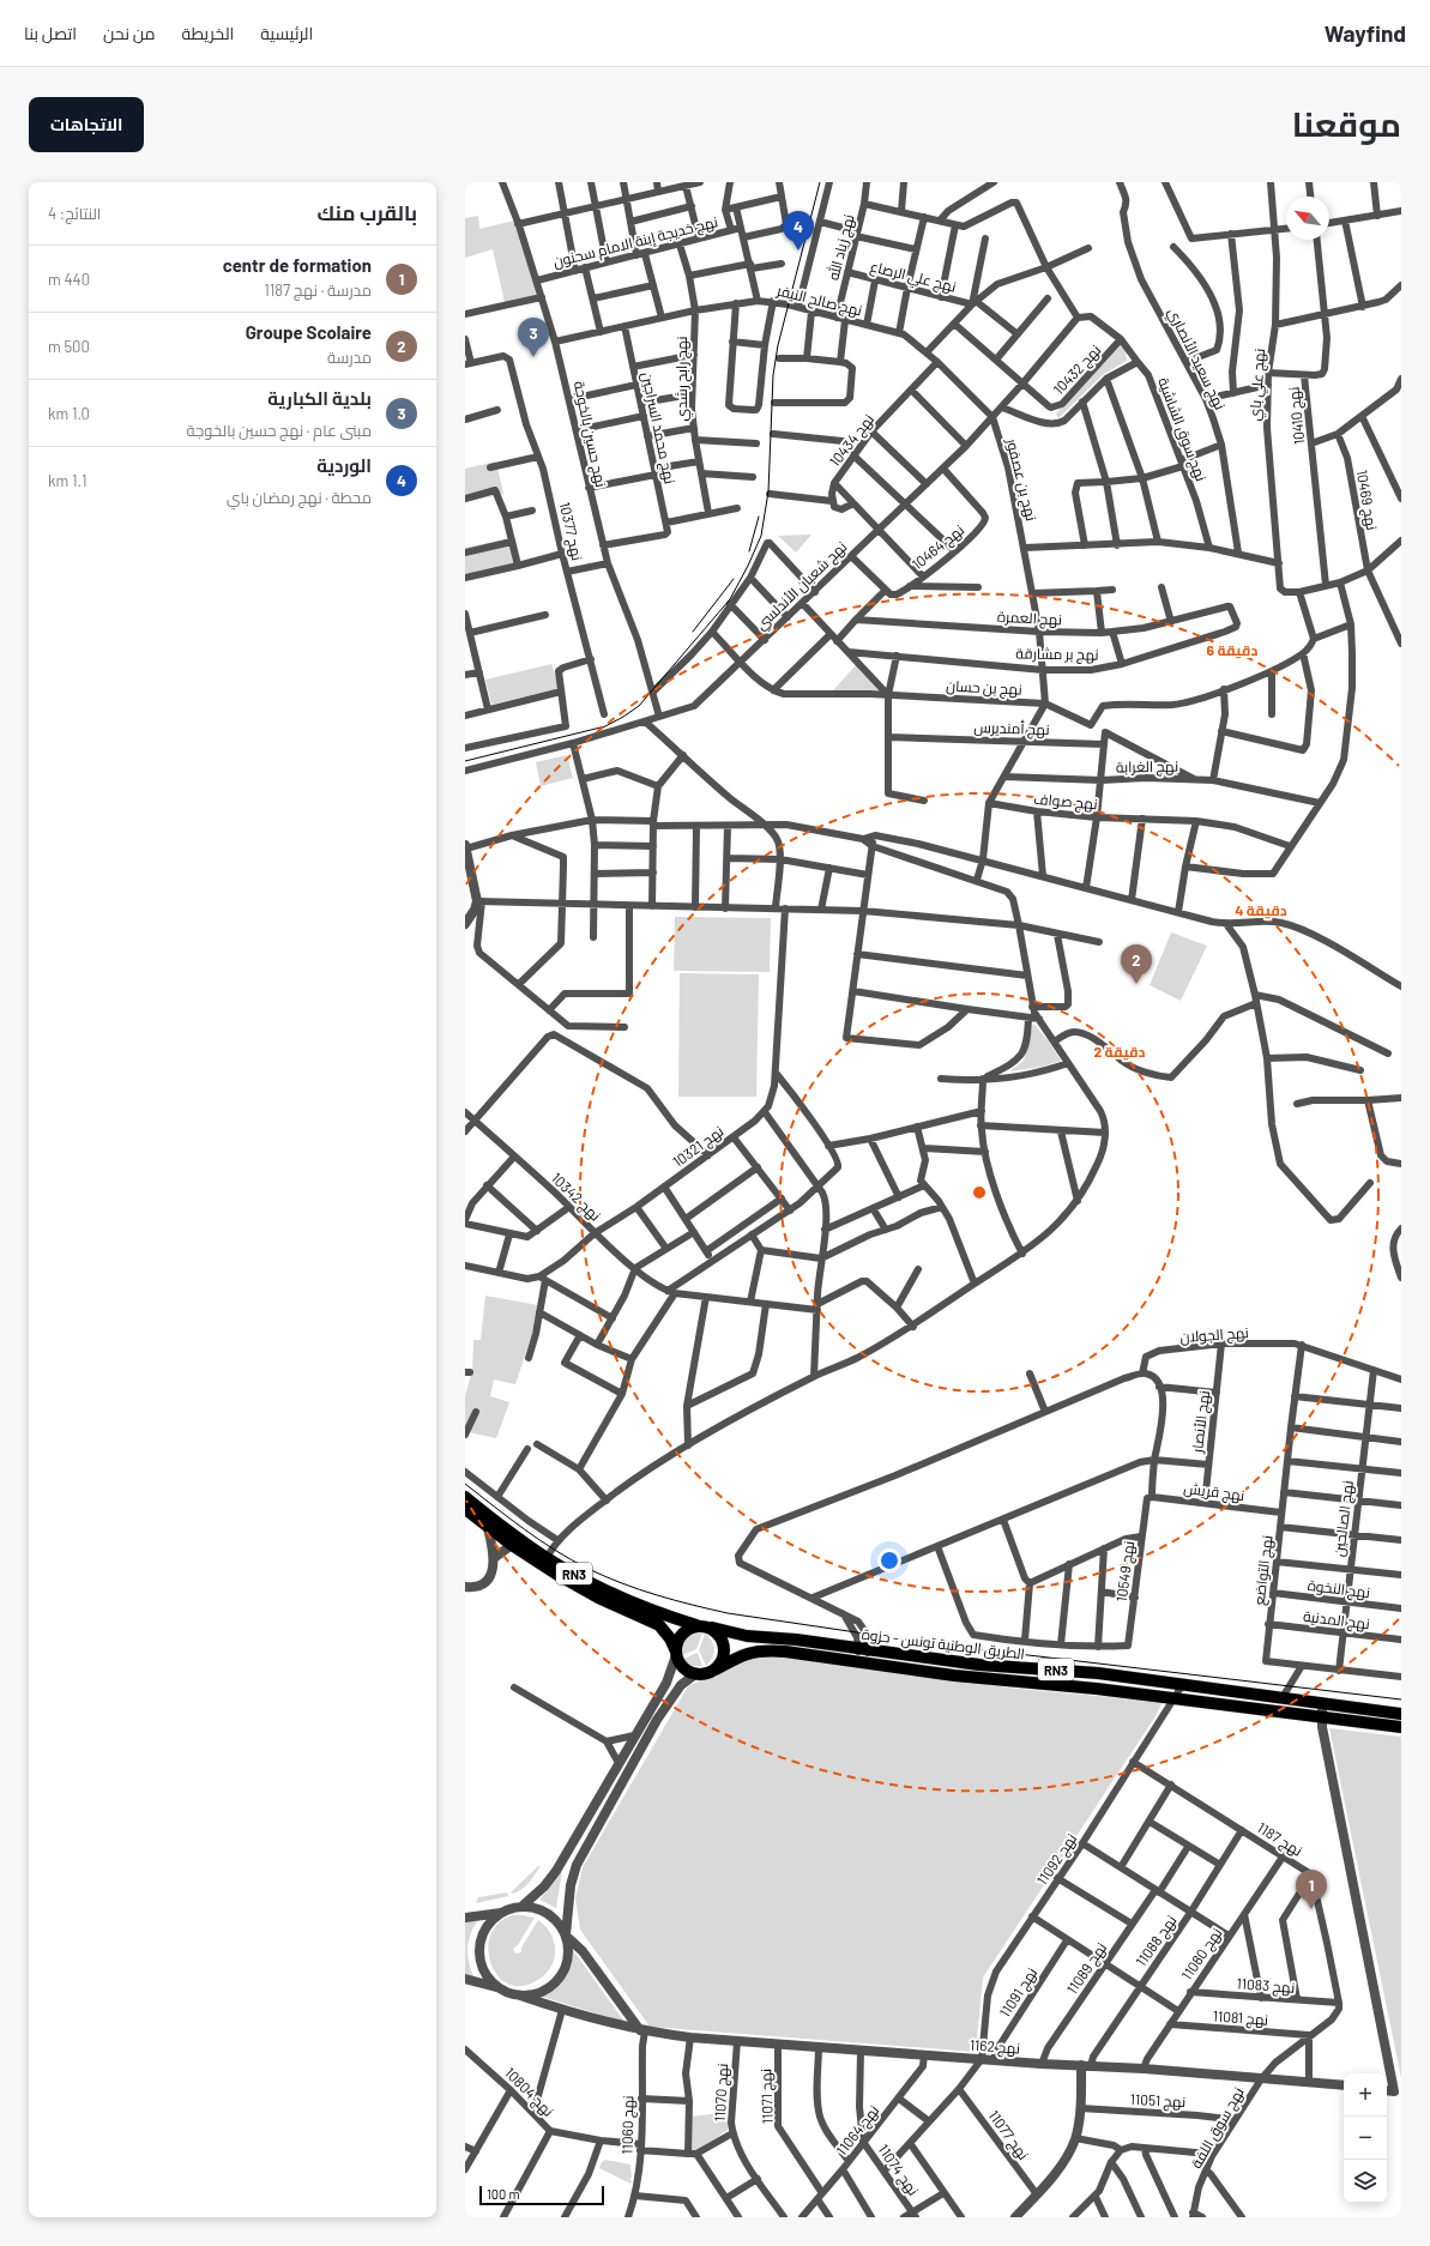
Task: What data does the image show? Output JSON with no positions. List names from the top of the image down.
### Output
{
  "streets": {
    "highway": ["RN3", "الطريق الوطنية تونس - حزوة"],
    "street": [
      "نهج خديجة إبنة الامام سحنون",
      "نهج زياد الله",
      "نهج علي الرصاع",
      "نهج صالح النيفر",
      "نهج سعيد الأنصاري",
      "نهج 10432",
      "نهج رابح رشدي",
      "نهج علي باي",
      "نهج 10410",
      "نهج محمد السراجين",
      "نهج سوق الشاشية",
      "نهج حسين بالخوجة",
      "نهج 10434",
      "نهج بن عصفور",
      "نهج 10469",
      "نهج 10377",
      "نهج 10464",
      "نهج شعبان الأندلسي",
      "نهج العمرة",
      "نهج بر مشارقة",
      "نهج بن حسان",
      "نهج أمنديرس",
      "نهج الغرابة",
      "نهج صواف",
      "نهج 10321",
      "نهج 10342",
      "نهج الجولان",
      "نهج الأنصار",
      "نهج قريش",
      "نهج الصالحين",
      "نهج التواضع",
      "نهج 10549",
      "نهج النخوة",
      "نهج المدنية",
      "نهج 1187",
      "نهج 11092",
      "نهج 11088",
      "نهج 11080",
      "نهج 11089",
      "نهج 11083",
      "نهج 11091",
      "نهج 11081",
      "نهج 1162",
      "نهج 10804",
      "نهج 11070",
      "نهج 11071",
      "نهج 11051",
      "نهج 11060",
      "نهج سوق اللفة",
      "نهج 11064",
      "نهج 11077",
      "نهج 11074"
    ]
  },
  "crossings": [
    ["نهج خديجة إبنة الامام سحنون", "نهج رابح رشدي"],
    ["نهج خديجة إبنة الامام سحنون", "نهج حسين بالخوجة"],
    ["نهج زياد الله", "نهج علي الرصاع"],
    ["نهج زياد الله", "نهج صالح النيفر"],
    ["نهج صالح النيفر", "نهج رابح رشدي"],
    ["نهج صالح النيفر", "نهج محمد السراجين"],
    ["نهج صالح النيفر", "نهج حسين بالخوجة"],
    ["نهج صالح النيفر", "نهج 10434"],
    ["نهج صالح النيفر", "نهج بن عصفور"],
    ["نهج صالح النيفر", "نهج شعبان الأندلسي"],
    ["نهج 10432", "نهج سوق الشاشية"],
    ["نهج 10432", "نهج شعبان الأندلسي"],
    ["نهج محمد السراجين", "نهج حسين بالخوجة"],
    ["نهج حسين بالخوجة", "نهج شعبان الأندلسي"],
    ["نهج 10434", "نهج 10464"],
    ["نهج 10434", "نهج شعبان الأندلسي"],
    ["نهج بن عصفور", "نهج شعبان الأندلسي"],
    ["نهج بن عصفور", "نهج العمرة"],
    ["نهج بن عصفور", "نهج بر مشارقة"],
    ["نهج بن عصفور", "نهج بن حسان"],
    ["نهج 10464", "نهج شعبان الأندلسي"],
    ["نهج العمرة", "نهج بر مشارقة"],
    ["نهج 10321", "نهج 10342"],
    ["نهج الجولان", "نهج الأنصار"],
    ["نهج الجولان", "نهج الصالحين"],
    ["نهج الجولان", "نهج التواضع"],
    ["نهج الأنصار", "نهج قريش"],
    ["نهج قريش", "نهج التواضع"],
    ["نهج قريش", "نهج 10549"],
    ["نهج الصالحين", "نهج التواضع"],
    ["نهج الصالحين", "نهج النخوة"],
    ["نهج الصالحين", "نهج المدنية"],
    ["نهج التواضع", "نهج النخوة"],
    ["نهج التواضع", "نهج المدنية"],
    ["RN3", "الطريق الوطنية تونس - حزوة"],
    ["الطريق الوطنية تونس - حزوة", "نهج 11092"],
    ["نهج 1187", "نهج 11092"],
    ["نهج 1187", "نهج 11088"],
    ["نهج 1187", "نهج 11080"],
    ["نهج 1187", "نهج 11083"],
    ["نهج 11092", "نهج 1162"],
    ["نهج 11088", "نهج 1162"],
    ["نهج 11080", "نهج 11083"],
    ["نهج 11080", "نهج 11081"],
    ["نهج 11080", "نهج 1162"],
    ["نهج 11089", "نهج 1162"],
    ["نهج 11091", "نهج 1162"],
    ["نهج 1162", "نهج 11070"],
    ["نهج 1162", "نهج 11071"],
    ["نهج 1162", "نهج 11060"],
    ["نهج 1162", "نهج سوق اللفة"],
    ["نهج 1162", "نهج 11064"],
    ["نهج 1162", "نهج 11074"],
    ["نهج 10804", "نهج 11060"],
    ["نهج 11071", "نهج 11064"],
    ["نهج 11051", "نهج سوق اللفة"],
    ["نهج 11064", "نهج 11074"]
  ],
  "scale_bar": "100 m",
  "north": "top left",
  "page": {
    "header": "Wayfind",
    "nav": [
      "الرئيسية",
      "الخريطة",
      "من نحن",
      "اتصل بنا"
    ],
    "title": "موقعنا",
    "buttons": "الاتجاهات",
    "heading": ["بالقرب منك", "النتائج: 4"],
    "pins": [
      "4",
      "3",
      "2",
      "1"
    ],
    "list": [
      {
        "mark": "1",
        "name": "centr de formation",
        "note": "مدرسة · نهج 1187",
        "value": "440 m"
      },
      {
        "mark": "2",
        "name": "Groupe Scolaire",
        "note": "مدرسة",
        "value": "500 m"
      },
      {
        "mark": "3",
        "name": "بلدية الكبارية",
        "note": "مبنى عام · نهج حسين بالخوجة",
        "value": "1.0 km"
      },
      {
        "mark": "4",
        "name": "الوردية",
        "note": "محطة · نهج رمضان باي",
        "value": "1.1 km"
      }
    ],
    "map_buttons": ["+", "−"],
    "scale": "100 m"
  },
  "rings": ["6 دقيقة", "4 دقيقة", "2 دقيقة"]
}
